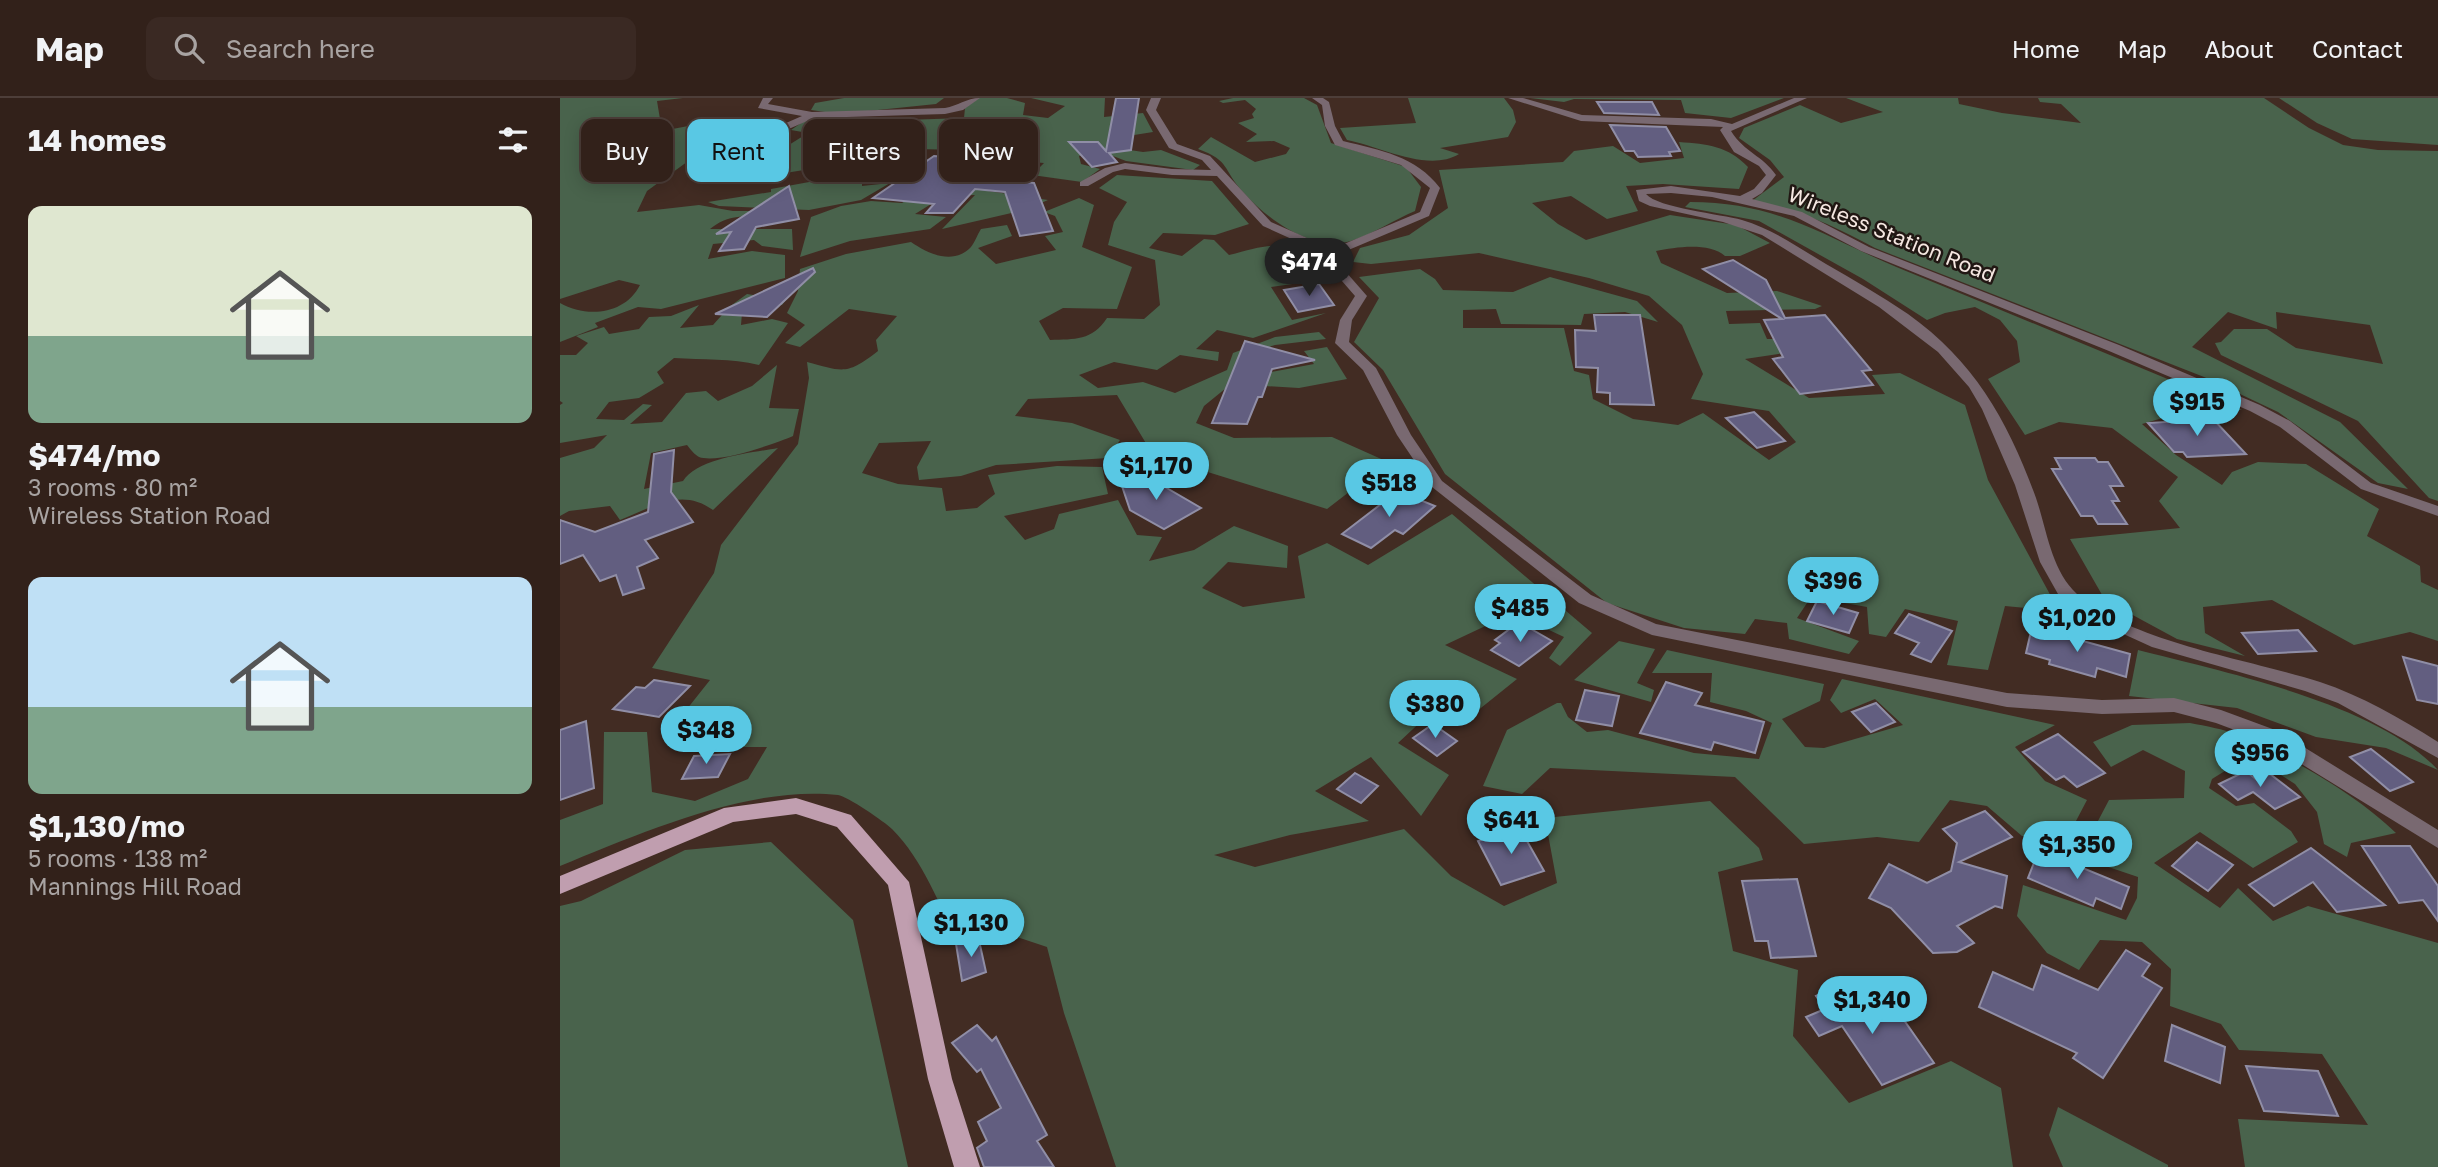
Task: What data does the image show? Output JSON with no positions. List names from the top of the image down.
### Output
{
  "streets": {
    "street": ["Wireless Station Road"]
  },
  "page": {
    "header": "Map",
    "search": "Search here",
    "nav": [
      "Home",
      "Map",
      "About",
      "Contact"
    ],
    "heading": "14 homes",
    "chip": [
      "Buy",
      "Rent",
      "Filters",
      "New"
    ],
    "list": [
      {
        "name": "$474/mo",
        "note": "3 rooms · 80 m² · Wireless Station Road"
      },
      {
        "name": "$1,130/mo",
        "note": "5 rooms · 138 m² · Mannings Hill Road"
      }
    ],
    "price": [
      "$474",
      "$915",
      "$1,170",
      "$518",
      "$396",
      "$485",
      "$1,020",
      "$380",
      "$348",
      "$956",
      "$641",
      "$1,350",
      "$1,130",
      "$1,340"
    ]
  }
}
